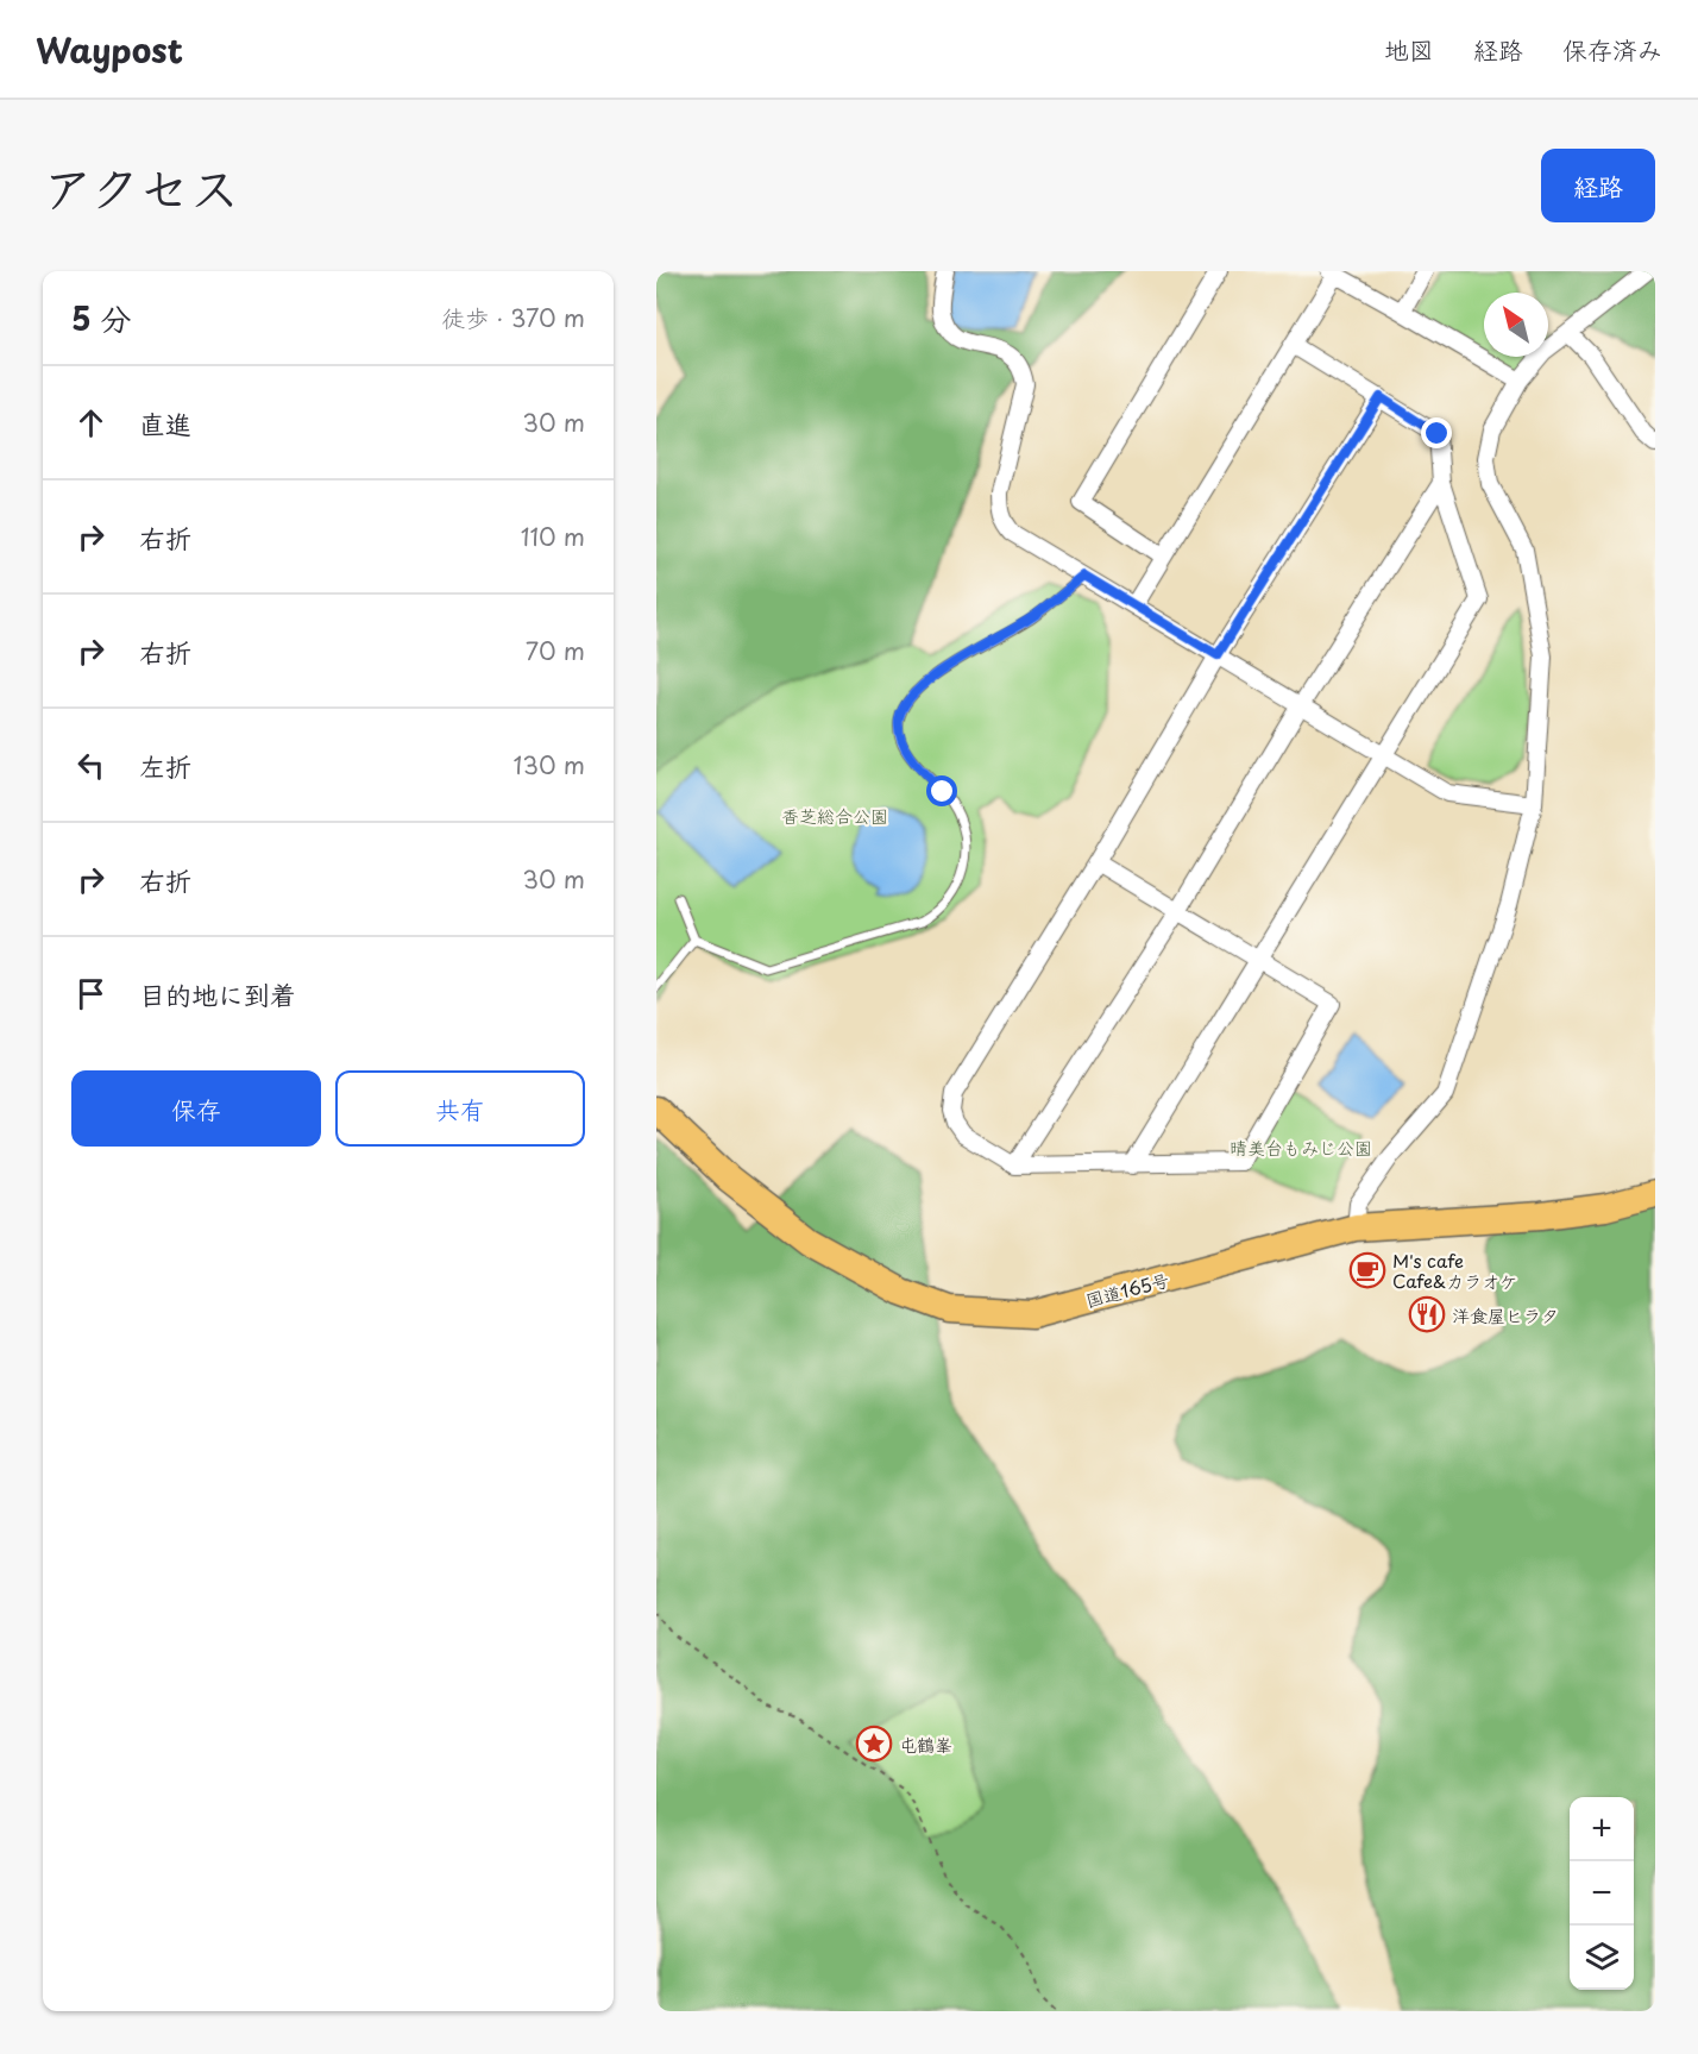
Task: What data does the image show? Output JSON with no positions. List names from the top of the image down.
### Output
{
  "streets": {
    "highway": ["国道165号"]
  },
  "parks": ["香芝総合公園", "晴美台もみじ公園"],
  "places": {
    "cafe": ["M's cafe Cafe&カラオケ"],
    "restaurant": ["洋食屋ヒラタ"],
    "place": ["屯鶴峯"]
  },
  "north": "top left",
  "page": {
    "header": "Waypost",
    "nav": ["地図", "経路", "保存済み"],
    "title": "アクセス",
    "buttons": [
      "経路",
      ["保存", "共有"]
    ],
    "heading": ["5 分", "徒歩 · 370 m"],
    "list": [
      ["直進", "30 m"],
      ["右折", "110 m"],
      ["右折", "70 m"],
      ["左折", "130 m"],
      ["右折", "30 m"],
      "目的地に到着"
    ],
    "map_buttons": ["+", "−"]
  }
}
